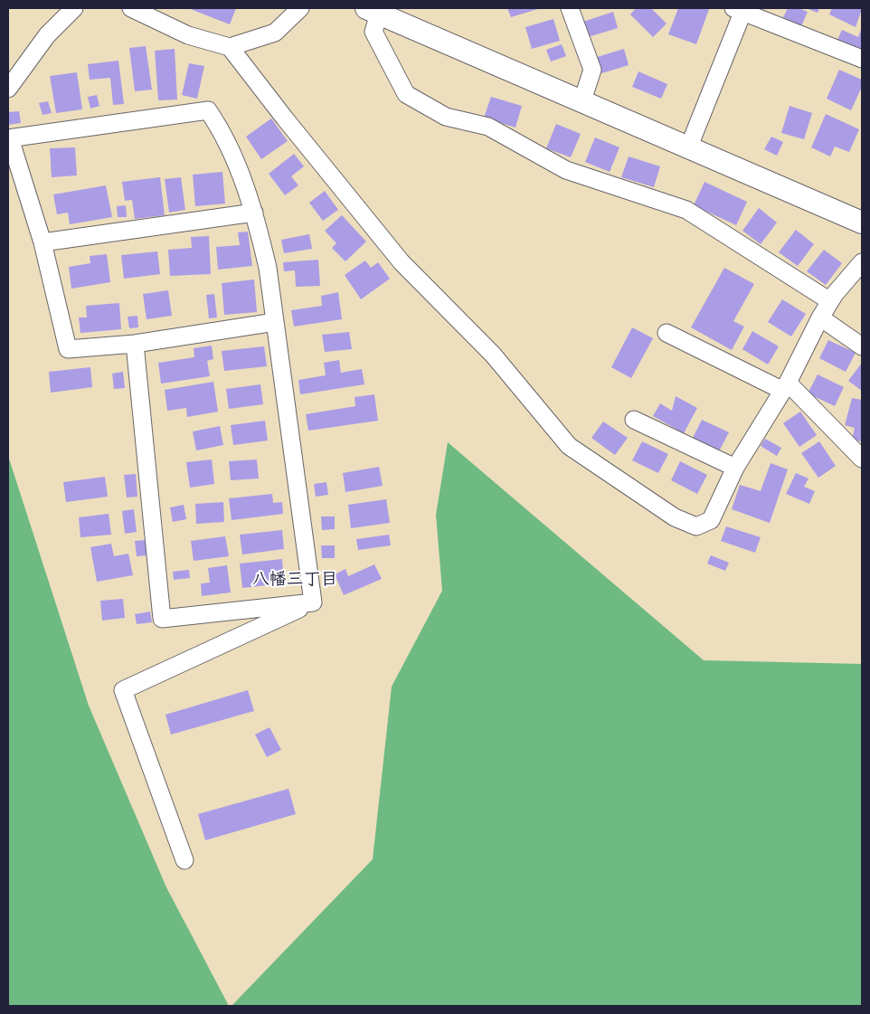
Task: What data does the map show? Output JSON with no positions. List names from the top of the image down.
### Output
{
  "districts": ["八幡三丁目"]
}
